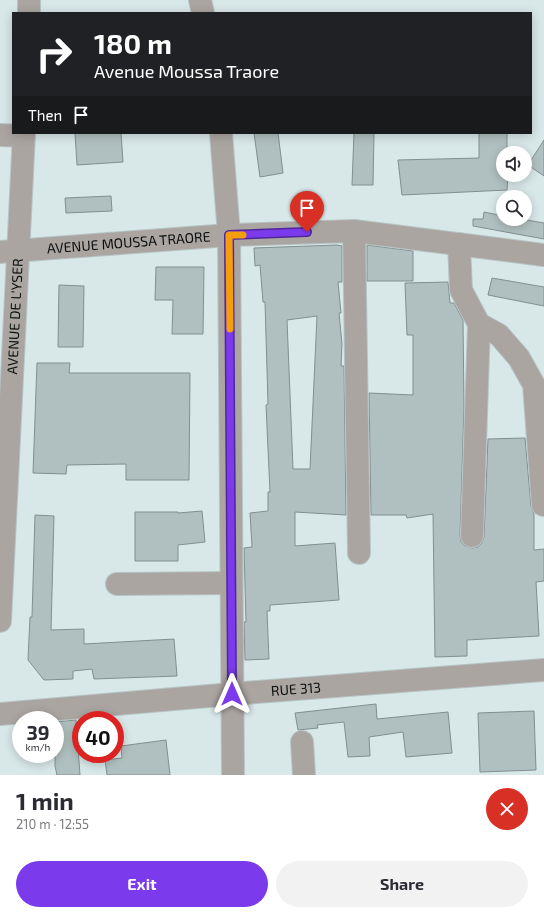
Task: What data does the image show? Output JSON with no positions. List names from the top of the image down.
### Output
{
  "streets": {
    "street": ["AVENUE MOUSSA TRAORE", "AVENUE DE L'YSER", "RUE 313"]
  },
  "crossings": [
    ["AVENUE MOUSSA TRAORE", "AVENUE DE L'YSER"]
  ],
  "page": {
    "turn": ["180 m", "Avenue Moussa Traore"],
    "then": "Then",
    "speed": "39 km/h",
    "limit": "40",
    "heading": ["1 min", "210 m · 12:55"],
    "buttons": ["Exit", "Share"]
  }
}
